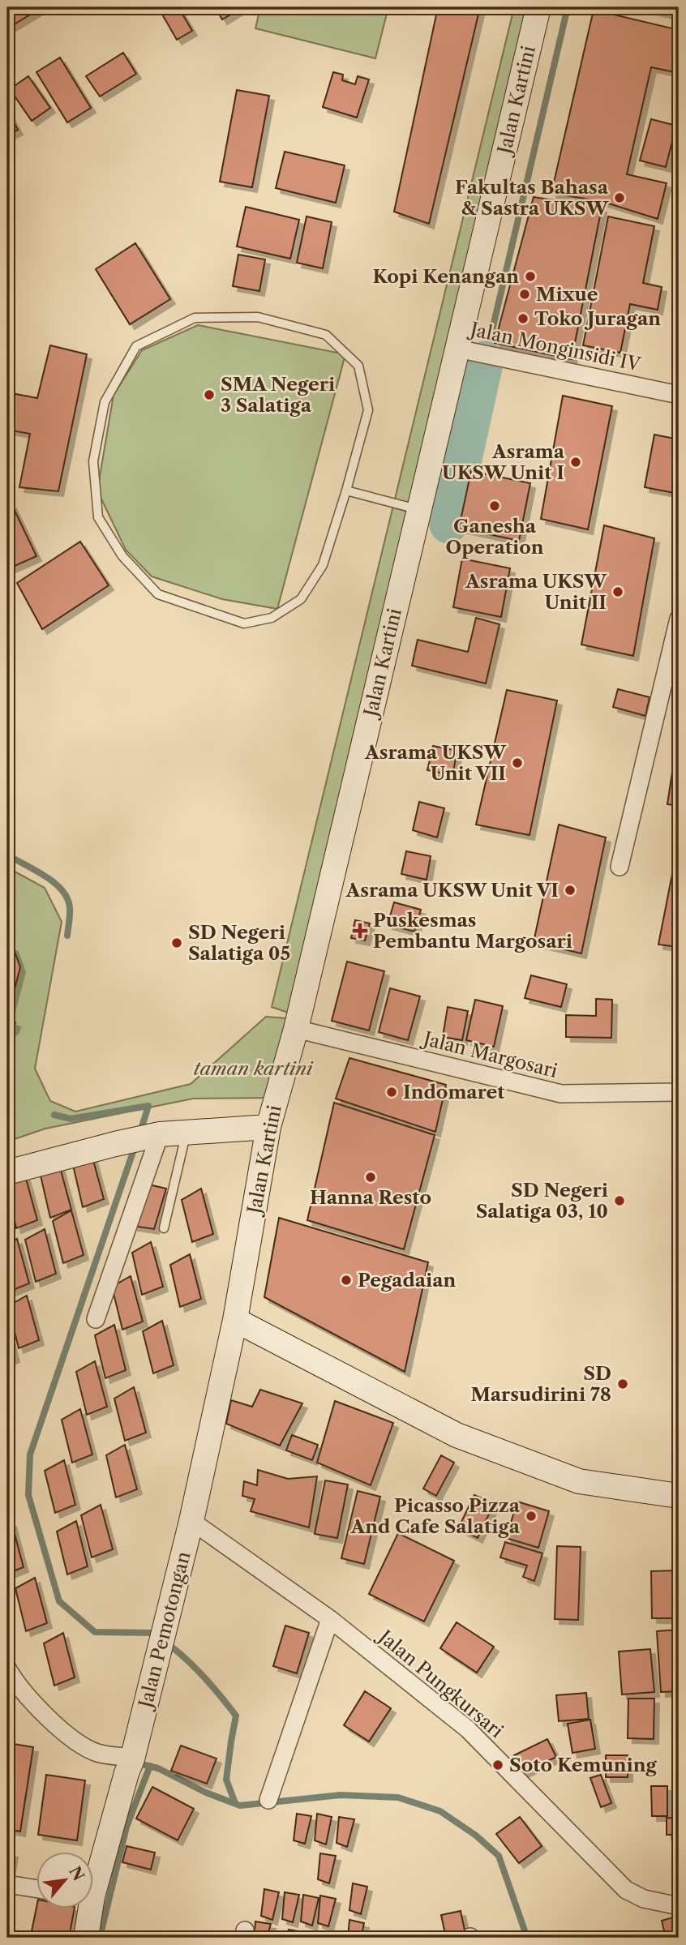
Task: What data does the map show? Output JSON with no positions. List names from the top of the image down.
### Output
{
  "streets": {
    "main road": ["Jalan Kartini", "Jalan Pemotongan"],
    "street": ["Jalan Monginsidi IV", "Jalan Margosari", "Jalan Pungkursari"]
  },
  "crossings": [
    ["Jalan Kartini", "Jalan Monginsidi IV"],
    ["Jalan Kartini", "Jalan Margosari"],
    ["Jalan Kartini", "Jalan Pemotongan"],
    ["Jalan Pemotongan", "Jalan Pungkursari"]
  ],
  "parks": ["taman kartini"],
  "places": {
    "other": [
      "Fakultas Bahasa & Sastra UKSW",
      "Kopi Kenangan",
      "Mixue",
      "Toko Juragan",
      "SMA Negeri 3 Salatiga",
      "Asrama UKSW Unit I",
      "Ganesha Operation",
      "Asrama UKSW Unit II",
      "Asrama UKSW Unit VII",
      "Asrama UKSW Unit VI",
      "SD Negeri Salatiga 05",
      "Indomaret",
      "Hanna Resto",
      "SD Negeri Salatiga 03, 10",
      "Pegadaian",
      "SD Marsudirini 78",
      "Picasso Pizza And Cafe Salatiga",
      "Soto Kemuning"
    ],
    "health": ["Puskesmas Pembantu Margosari"]
  },
  "north": "top right"
}
